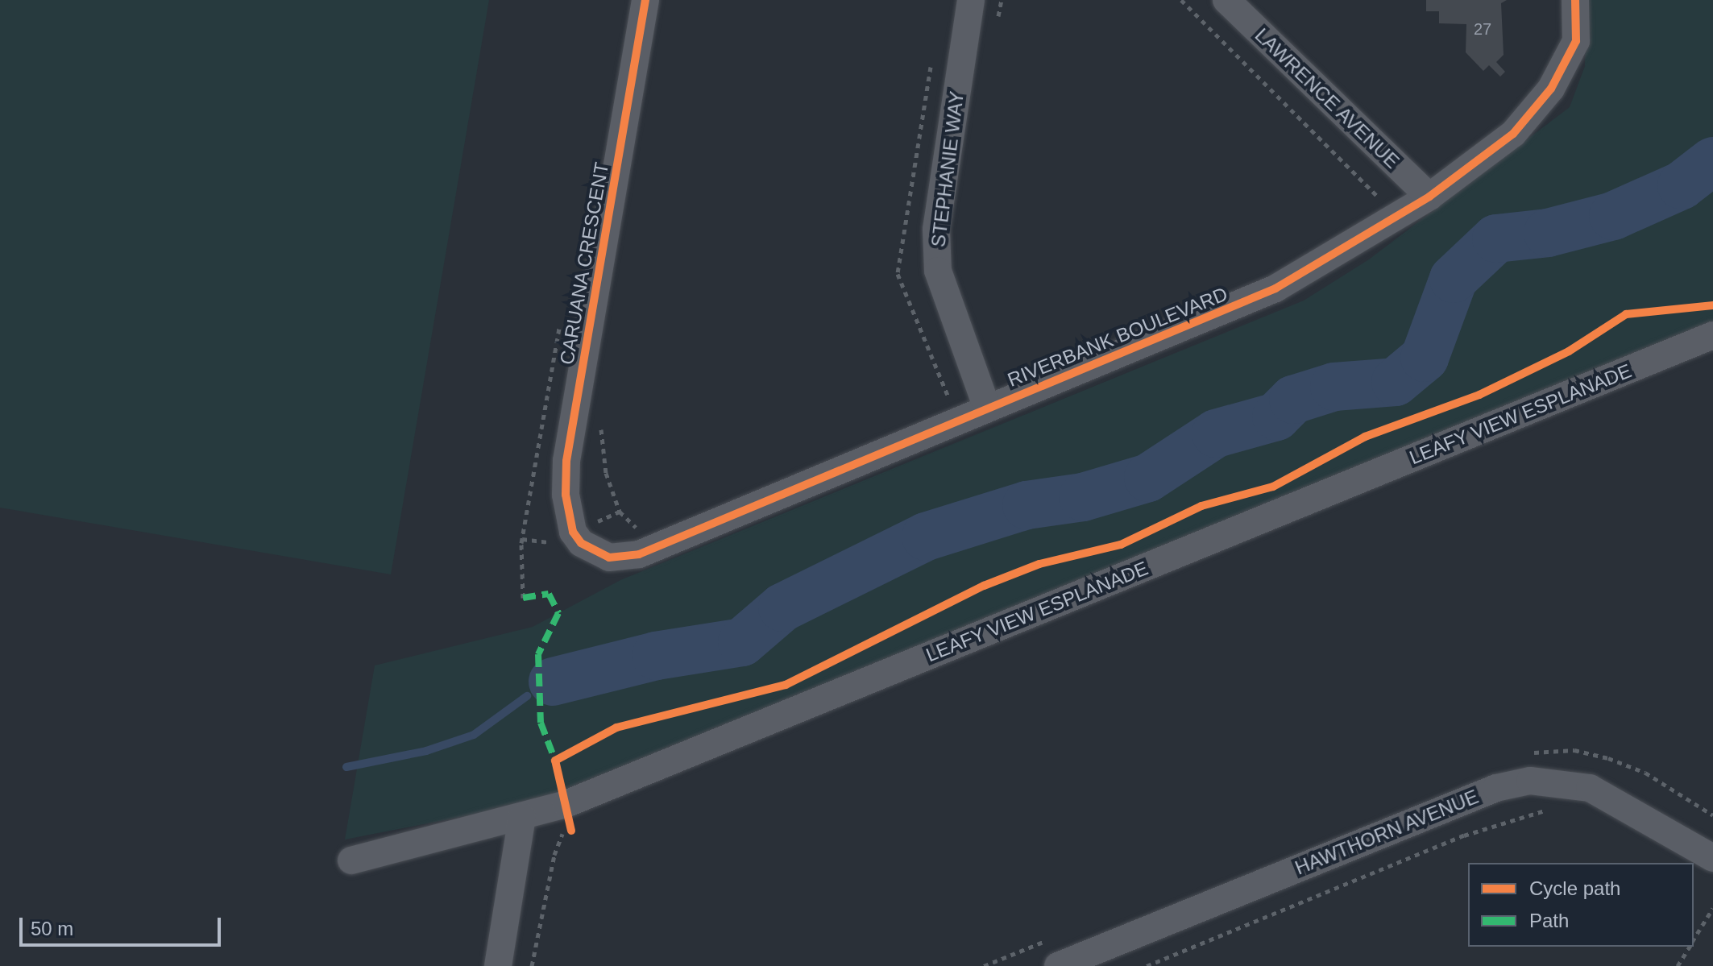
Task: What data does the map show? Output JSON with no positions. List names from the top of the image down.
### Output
{
  "streets": {
    "street": [
      "LAWRENCE AVENUE",
      "STEPHANIE WAY",
      "CARUANA CRESCENT",
      "RIVERBANK BOULEVARD",
      "LEAFY VIEW ESPLANADE",
      "HAWTHORN AVENUE"
    ]
  },
  "crossings": [
    ["LAWRENCE AVENUE", "RIVERBANK BOULEVARD"],
    ["STEPHANIE WAY", "RIVERBANK BOULEVARD"],
    ["CARUANA CRESCENT", "RIVERBANK BOULEVARD"]
  ],
  "house_numbers": ["27"],
  "legend": ["Cycle path", "Path"],
  "scale_bar": "50 m"
}
